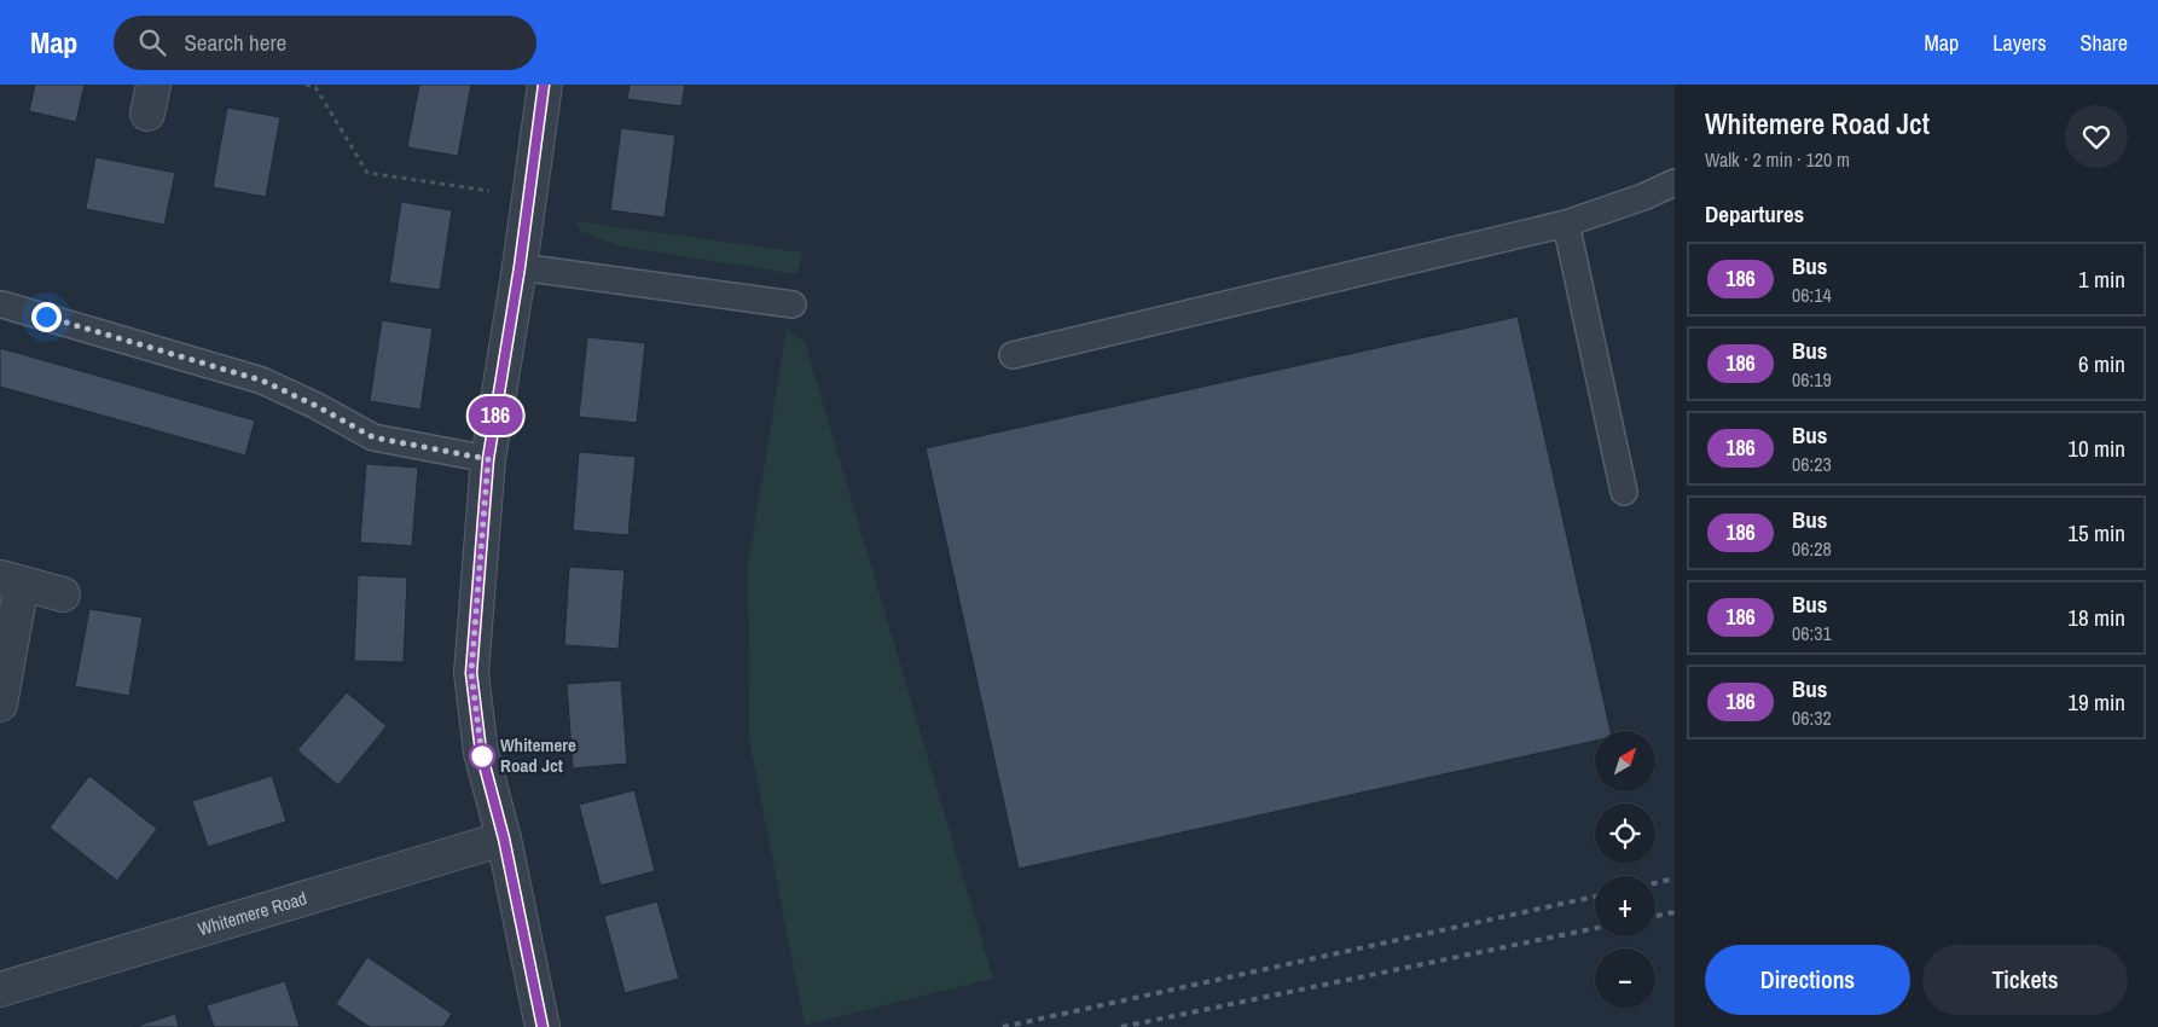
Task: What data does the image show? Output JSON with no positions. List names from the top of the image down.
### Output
{
  "streets": {
    "street": ["Whitemere Road"]
  },
  "places": ["Whitemere Road Jct"],
  "lines": ["bus line 186"],
  "north": "top right",
  "page": {
    "header": "Map",
    "search": "Search here",
    "nav": ["Map", "Layers", "Share"],
    "on_map": "186",
    "heading": [
      ["Whitemere Road Jct", "Walk · 2 min · 120 m"],
      "Departures"
    ],
    "list": [
      {
        "mark": "186",
        "name": "Bus",
        "note": "06:14",
        "value": "1 min"
      },
      {
        "mark": "186",
        "name": "Bus",
        "note": "06:19",
        "value": "6 min"
      },
      {
        "mark": "186",
        "name": "Bus",
        "note": "06:23",
        "value": "10 min"
      },
      {
        "mark": "186",
        "name": "Bus",
        "note": "06:28",
        "value": "15 min"
      },
      {
        "mark": "186",
        "name": "Bus",
        "note": "06:31",
        "value": "18 min"
      },
      {
        "mark": "186",
        "name": "Bus",
        "note": "06:32",
        "value": "19 min"
      }
    ],
    "map_buttons": ["+", "−"],
    "buttons": ["Directions", "Tickets"]
  }
}
